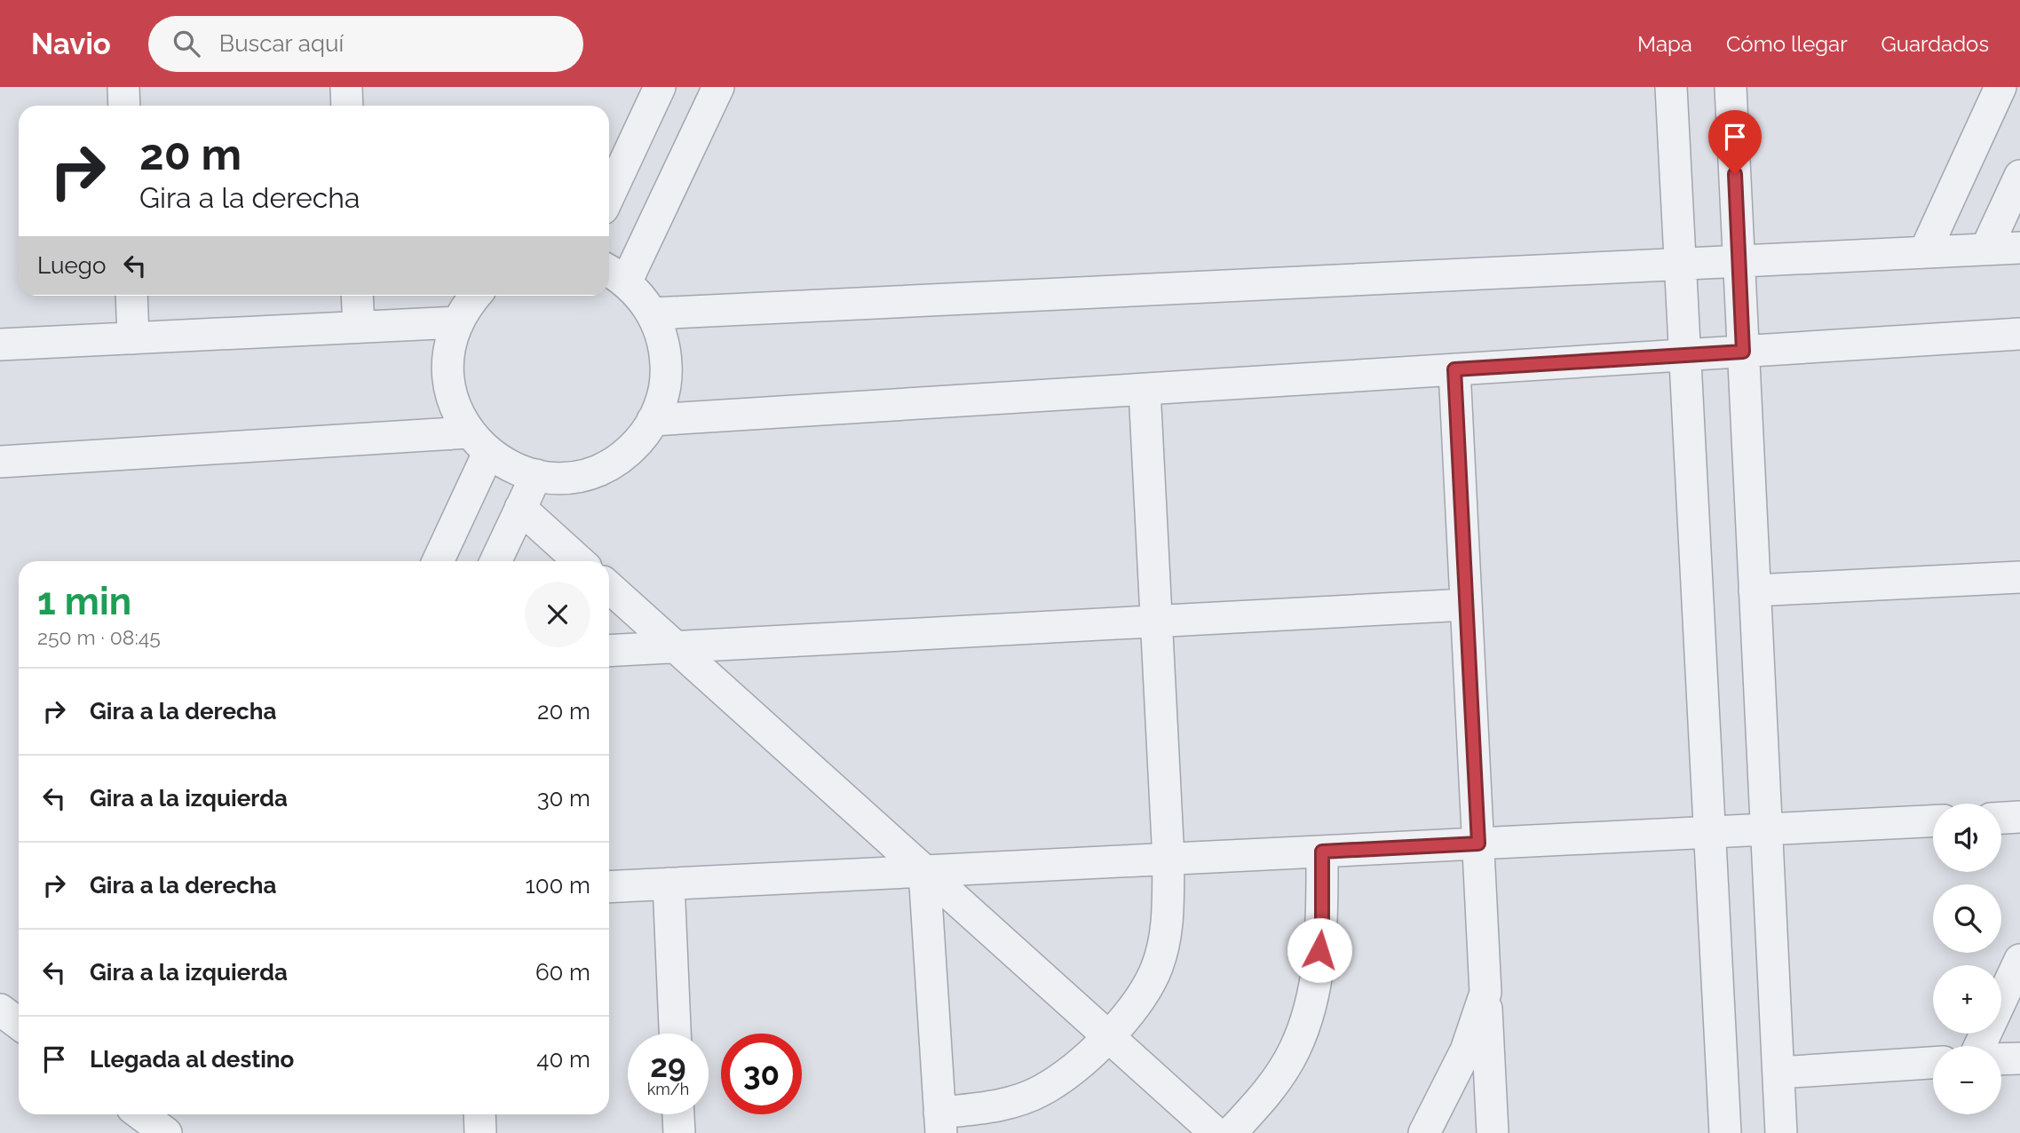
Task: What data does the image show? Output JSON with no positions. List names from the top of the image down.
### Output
{
  "page": {
    "header": "Navio",
    "search": "Buscar aquí",
    "nav": ["Mapa", "Cómo llegar", "Guardados"],
    "turn": ["20 m", "Gira a la derecha"],
    "then": "Luego",
    "heading": ["1 min", "250 m · 08:45"],
    "list": [
      {
        "name": "Gira a la derecha",
        "value": "20 m"
      },
      {
        "name": "Gira a la izquierda",
        "value": "30 m"
      },
      {
        "name": "Gira a la derecha",
        "value": "100 m"
      },
      {
        "name": "Gira a la izquierda",
        "value": "60 m"
      },
      {
        "name": "Llegada al destino",
        "value": "40 m"
      }
    ],
    "map_buttons": ["+", "−"],
    "speed": "29 km/h",
    "limit": "30"
  }
}
